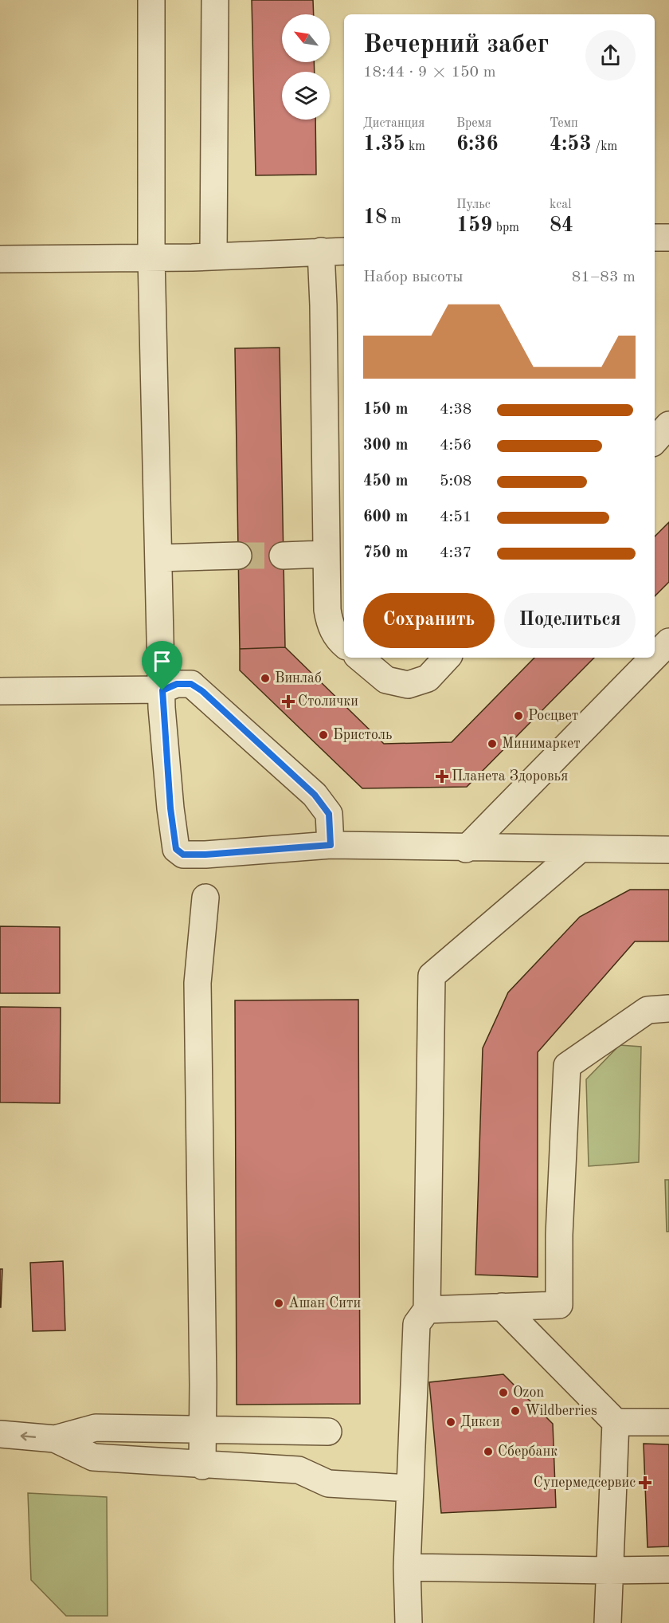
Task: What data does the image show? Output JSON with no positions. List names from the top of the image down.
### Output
{
  "places": {
    "other": [
      "Винлаб",
      "Росцвет",
      "Бристоль",
      "Минимаркет",
      "Ашан Сити",
      "Ozon",
      "Wildberries",
      "Дикси",
      "Сбербанк"
    ],
    "health": ["Столички", "Планета Здоровья", "Супермедсервис"]
  },
  "north": "top left",
  "page": {
    "heading": ["Вечерний забег", "18:44 · 9 × 150 m"],
    "stats": [
      ["Дистанция", "1.35 km"],
      ["Время", "6:36"],
      ["Темп", "4:53 /km"],
      ["18 m"],
      ["Пульс", "159 bpm"],
      ["kcal", "84"]
    ],
    "chart": ["Набор высоты", "81–83 m"],
    "list": [
      {
        "name": "150 m",
        "note": "4:38"
      },
      {
        "name": "300 m",
        "note": "4:56"
      },
      {
        "name": "450 m",
        "note": "5:08"
      },
      {
        "name": "600 m",
        "note": "4:51"
      },
      {
        "name": "750 m",
        "note": "4:37"
      }
    ],
    "buttons": ["Сохранить", "Поделиться"]
  }
}
